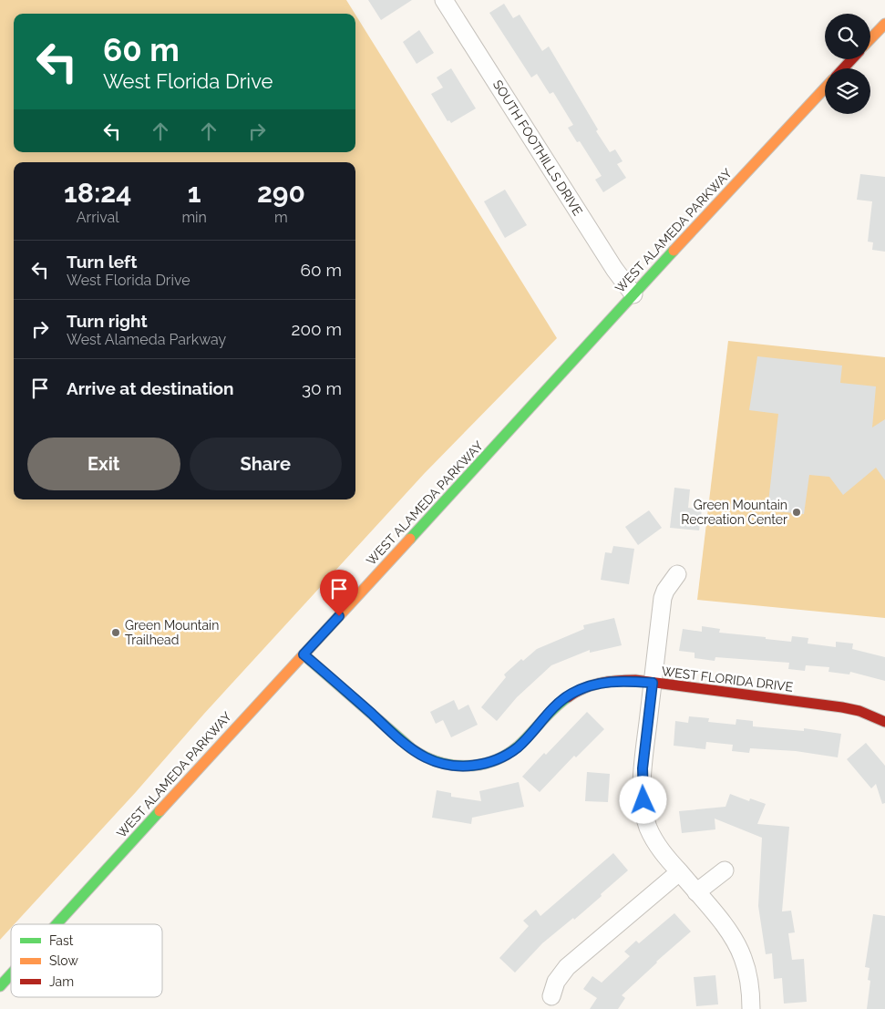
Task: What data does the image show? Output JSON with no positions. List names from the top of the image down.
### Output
{
  "streets": {
    "main road": ["WEST ALAMEDA PARKWAY", "WEST FLORIDA DRIVE"],
    "street": ["SOUTH FOOTHILLS DRIVE"]
  },
  "crossings": [
    ["SOUTH FOOTHILLS DRIVE", "WEST ALAMEDA PARKWAY"],
    ["WEST ALAMEDA PARKWAY", "WEST FLORIDA DRIVE"]
  ],
  "places": ["Green Mountain Recreation Center", "Green Mountain Trailhead"],
  "legend": ["Fast", "Slow", "Jam"],
  "page": {
    "turn": ["60 m", "West Florida Drive"],
    "eta": [
      "18:24",
      "Arrival",
      "1",
      "min",
      "290",
      "m"
    ],
    "list": [
      {
        "name": "Turn left",
        "note": "West Florida Drive",
        "value": "60 m"
      },
      {
        "name": "Turn right",
        "note": "West Alameda Parkway",
        "value": "200 m"
      },
      {
        "name": "Arrive at destination",
        "value": "30 m"
      }
    ],
    "buttons": ["Exit", "Share"]
  }
}
